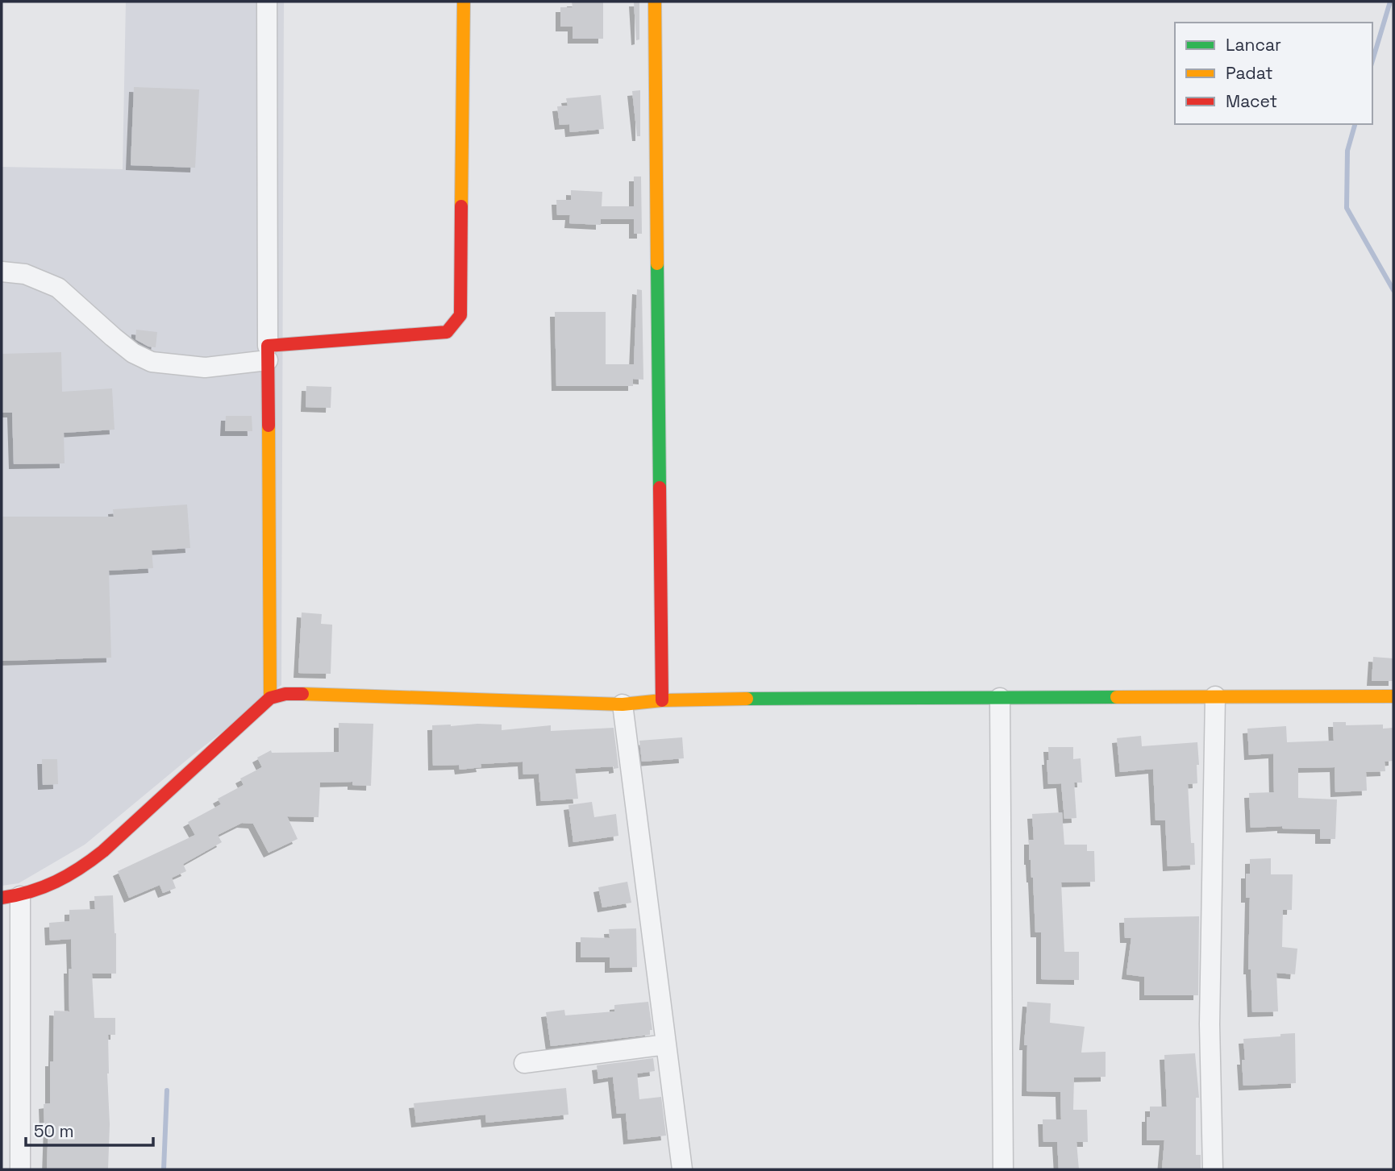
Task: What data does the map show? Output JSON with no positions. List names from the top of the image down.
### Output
{
  "legend": ["Lancar", "Padat", "Macet"],
  "scale_bar": "50 m"
}
